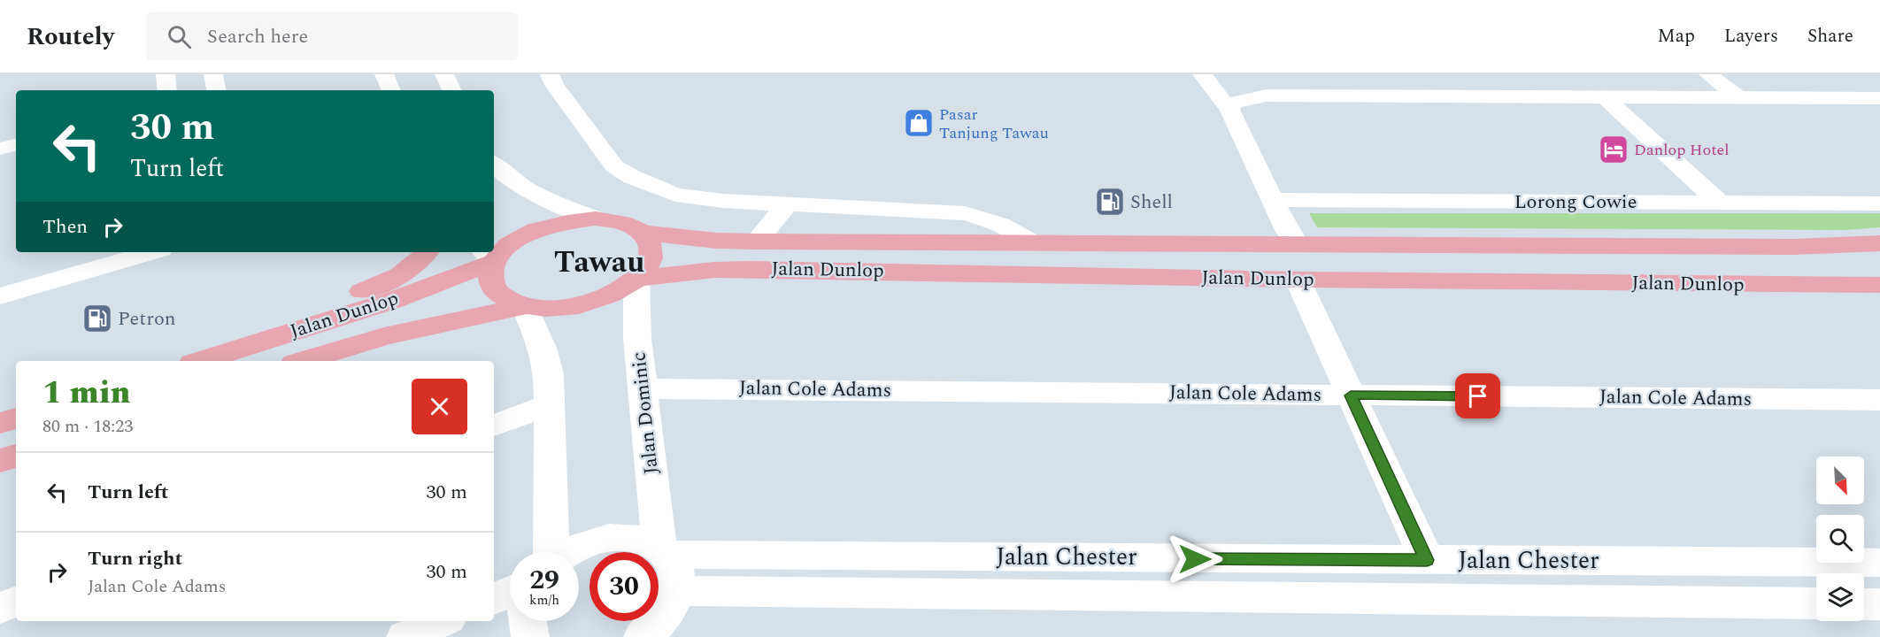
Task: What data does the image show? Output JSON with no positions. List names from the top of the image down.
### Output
{
  "streets": {
    "main road": ["Jalan Dunlop"],
    "street": [
      "Lorong Cowie",
      "Jalan Cole Adams",
      "Jalan Dominic",
      "Jalan Chester"
    ]
  },
  "crossings": [
    ["Jalan Dunlop", "Jalan Dominic"],
    ["Jalan Cole Adams", "Jalan Dominic"],
    ["Jalan Dominic", "Jalan Chester"]
  ],
  "districts": ["Tawau"],
  "places": {
    "shop": ["Pasar Tanjung Tawau"],
    "hotel": ["Danlop Hotel"],
    "fuel station": ["Shell", "Petron"]
  },
  "north": "bottom right",
  "page": {
    "header": "Routely",
    "search": "Search here",
    "nav": ["Map", "Layers", "Share"],
    "turn": ["30 m", "Turn left"],
    "then": "Then",
    "heading": ["1 min", "80 m · 18:23"],
    "list": [
      {
        "name": "Turn left",
        "value": "30 m"
      },
      {
        "name": "Turn right",
        "note": "Jalan Cole Adams",
        "value": "30 m"
      }
    ],
    "speed": "29 km/h",
    "limit": "30"
  }
}
